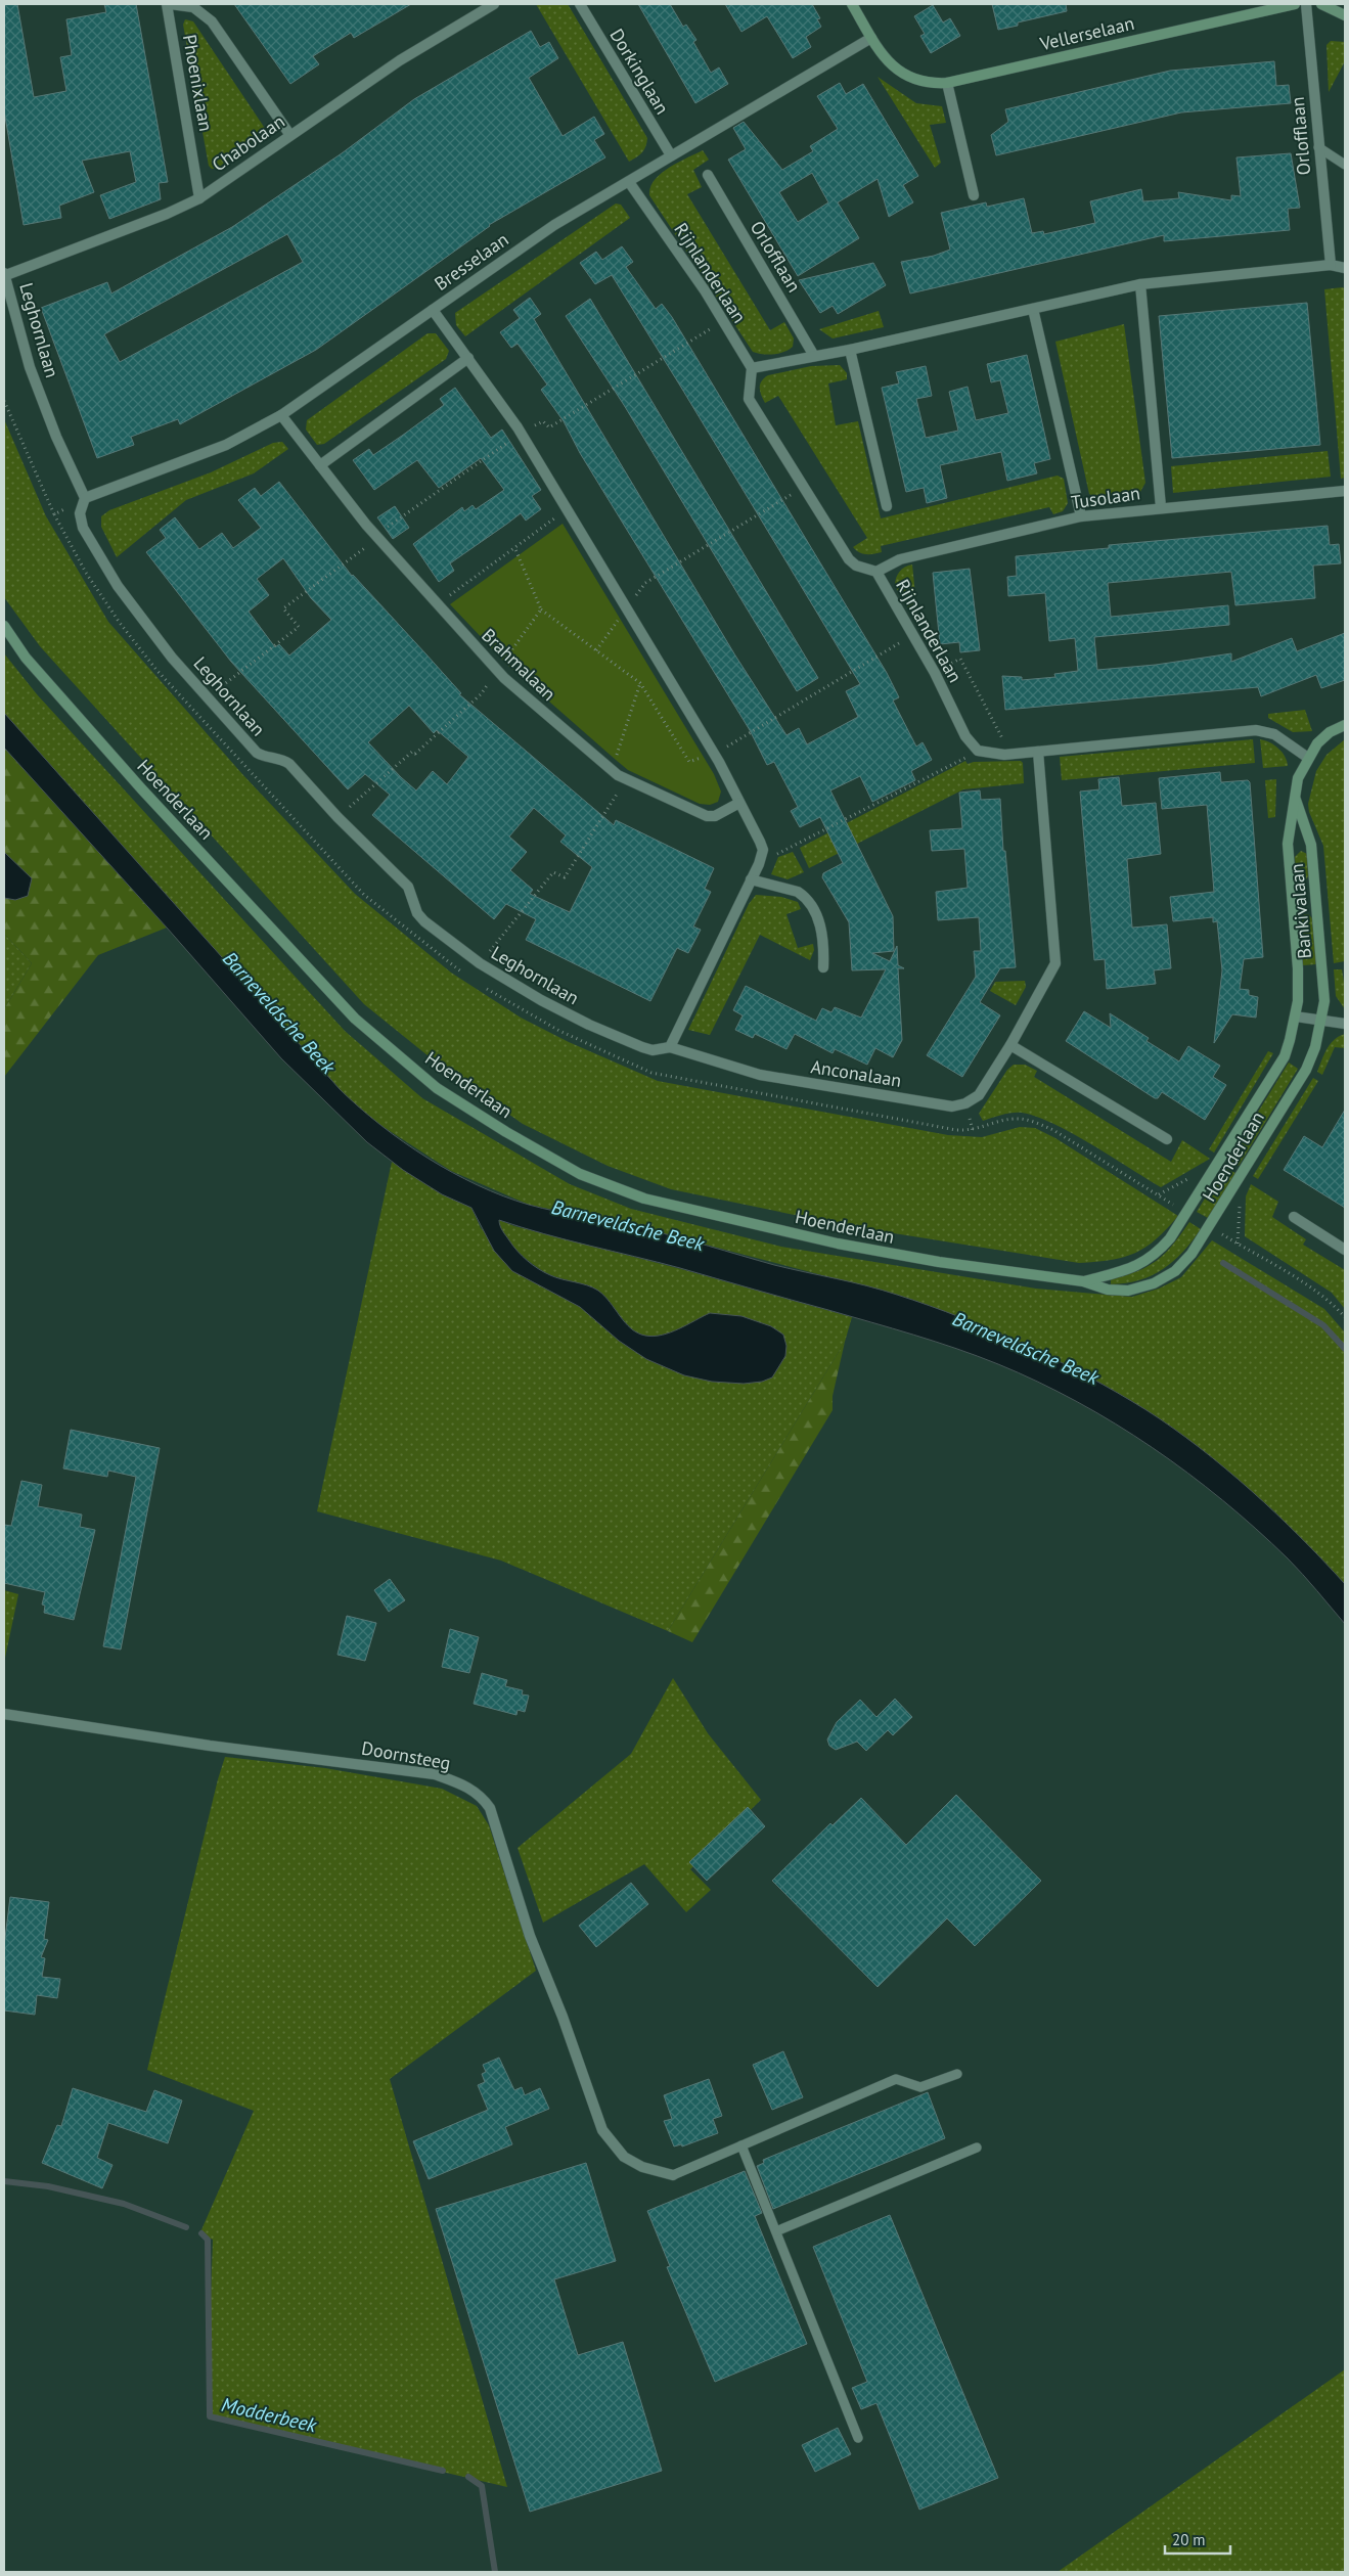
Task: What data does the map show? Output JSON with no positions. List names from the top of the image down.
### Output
{
  "streets": {
    "street": [
      "Vellerselaan",
      "Dorkinglaan",
      "Phoenixlaan",
      "Orlofflaan",
      "Chabolaan",
      "Bresselaan",
      "Rijnlanderlaan",
      "Leghornlaan",
      "Tusolaan",
      "Brahmalaan",
      "Hoenderlaan",
      "Bankivalaan",
      "Anconalaan",
      "Doornsteeg"
    ]
  },
  "crossings": [
    ["Vellerselaan", "Bresselaan"],
    ["Dorkinglaan", "Bresselaan"],
    ["Phoenixlaan", "Chabolaan"],
    ["Chabolaan", "Leghornlaan"],
    ["Bresselaan", "Rijnlanderlaan"],
    ["Bresselaan", "Leghornlaan"],
    ["Bresselaan", "Brahmalaan"],
    ["Rijnlanderlaan", "Tusolaan"],
    ["Leghornlaan", "Anconalaan"],
    ["Hoenderlaan", "Bankivalaan"]
  ],
  "water": ["Barneveldsche Beek", "Modderbeek"],
  "scale_bar": "20 m"
}
